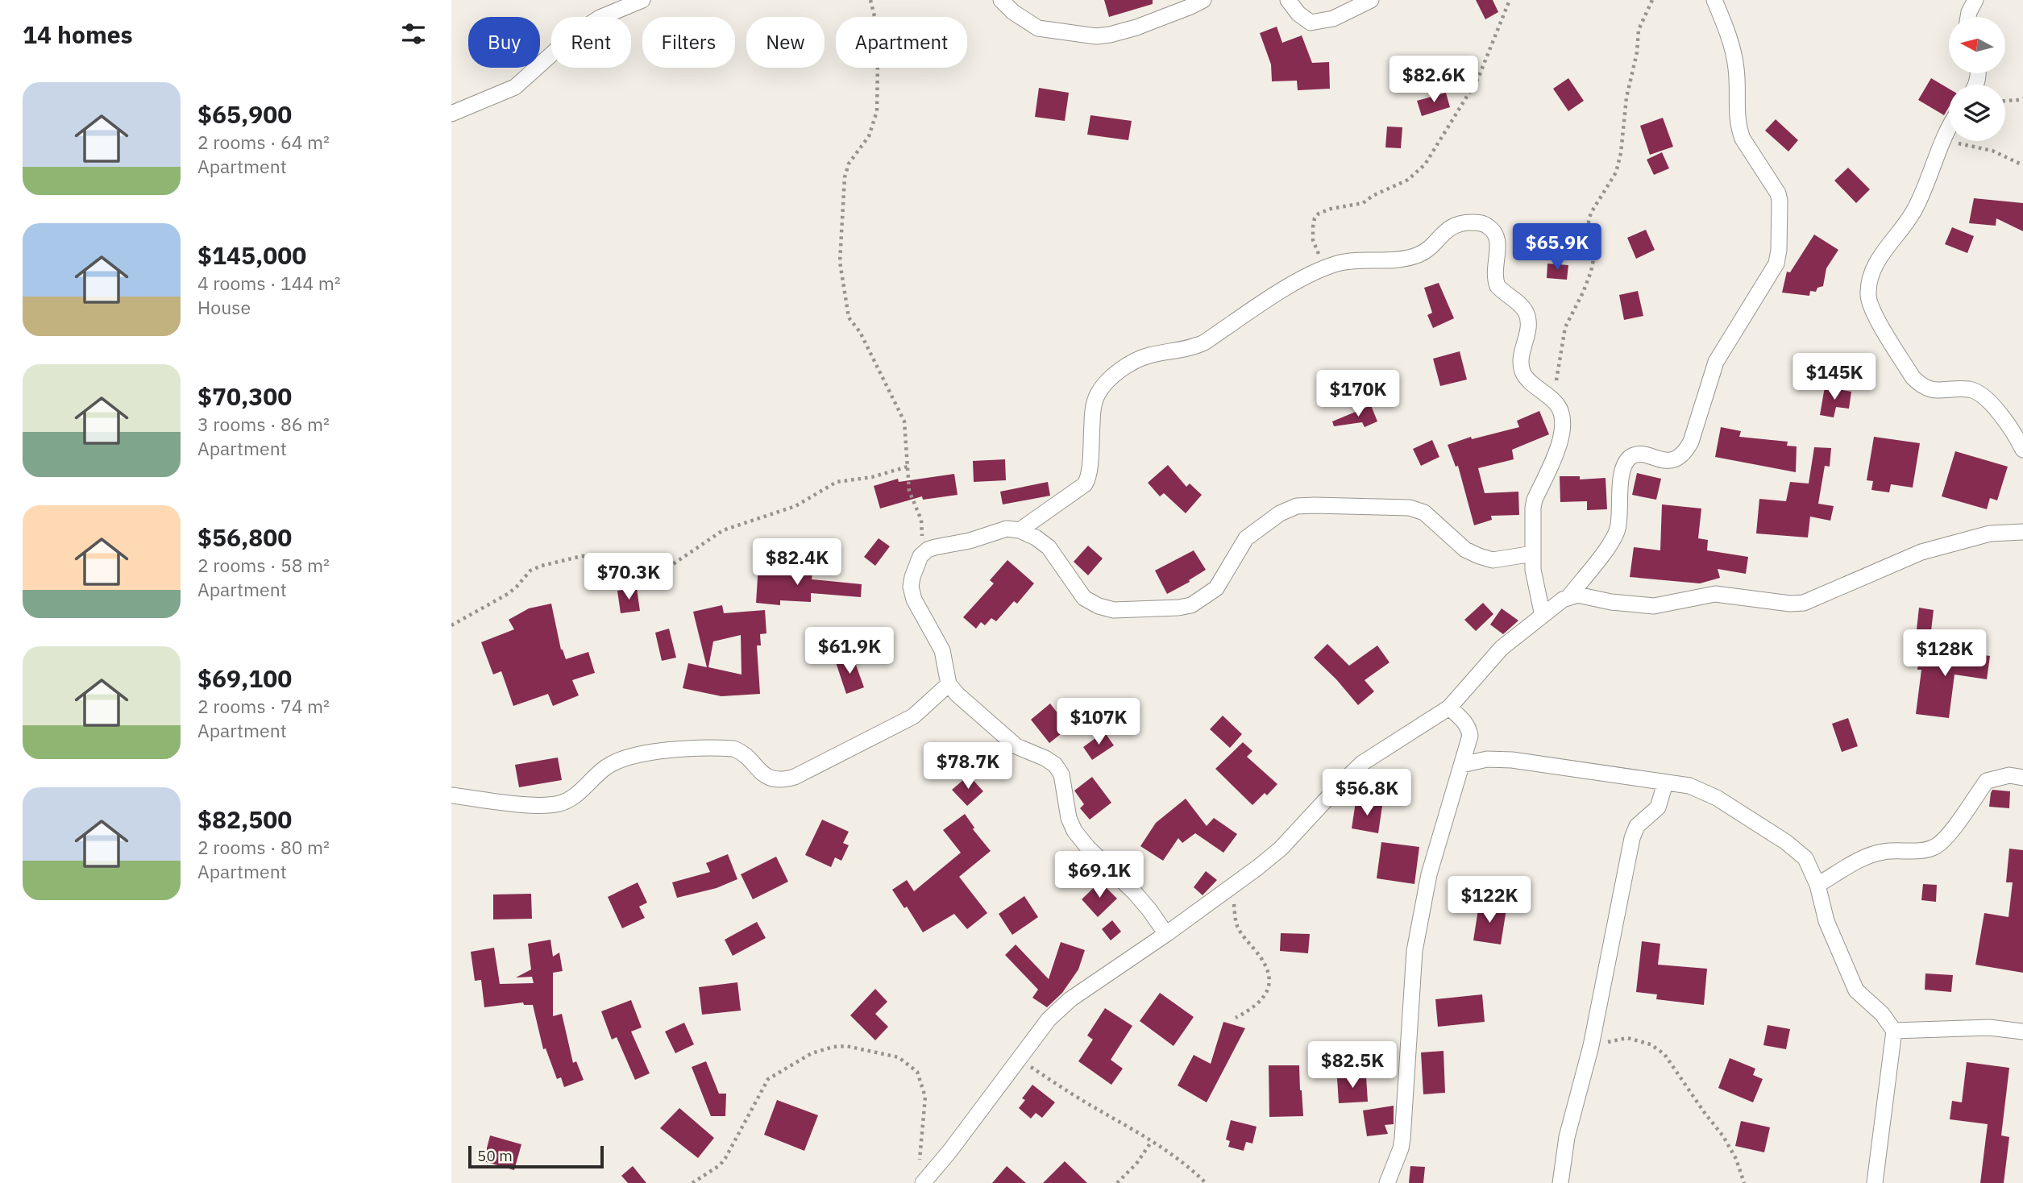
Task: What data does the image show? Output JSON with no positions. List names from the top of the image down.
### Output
{
  "scale_bar": "50 m",
  "north": "left",
  "page": {
    "heading": "14 homes",
    "chip": [
      "Buy",
      "Rent",
      "Filters",
      "New",
      "Apartment"
    ],
    "price": [
      "$82.6K",
      "$65.9K",
      "$145K",
      "$170K",
      "$82.4K",
      "$70.3K",
      "$61.9K",
      "$128K",
      "$107K",
      "$78.7K",
      "$56.8K",
      "$69.1K",
      "$122K",
      "$82.5K"
    ],
    "list": [
      {
        "name": "$65,900",
        "note": "2 rooms · 64 m² · Apartment"
      },
      {
        "name": "$145,000",
        "note": "4 rooms · 144 m² · House"
      },
      {
        "name": "$70,300",
        "note": "3 rooms · 86 m² · Apartment"
      },
      {
        "name": "$56,800",
        "note": "2 rooms · 58 m² · Apartment"
      },
      {
        "name": "$69,100",
        "note": "2 rooms · 74 m² · Apartment"
      },
      {
        "name": "$82,500",
        "note": "2 rooms · 80 m² · Apartment"
      }
    ],
    "scale": "50 m"
  }
}
